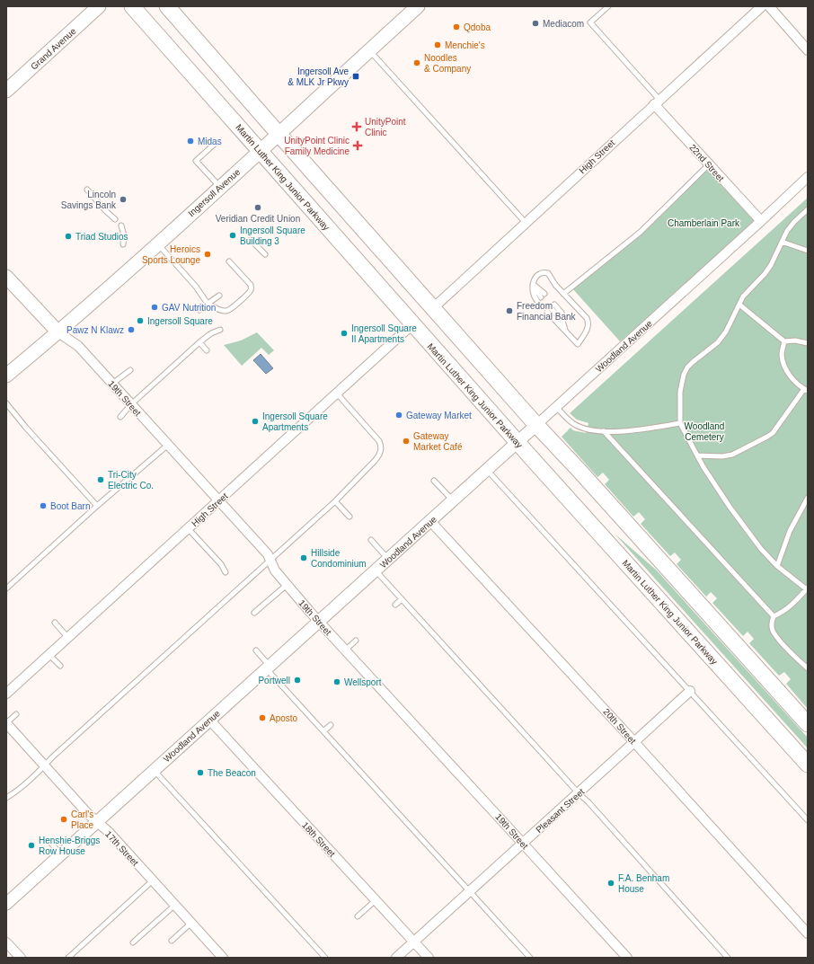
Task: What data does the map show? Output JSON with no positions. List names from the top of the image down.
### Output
{
  "streets": {
    "main road": [
      "Grand Avenue",
      "Martin Luther King Junior Parkway",
      "Ingersoll Avenue",
      "19th Street"
    ],
    "street": [
      "High Street",
      "22nd Street",
      "Woodland Avenue",
      "20th Street",
      "Pleasant Street",
      "18th Street",
      "17th Street"
    ]
  },
  "crossings": [
    ["High Street", "22nd Street"],
    ["High Street", "Martin Luther King Junior Parkway"],
    ["High Street", "19th Street"],
    ["22nd Street", "Woodland Avenue"],
    ["Martin Luther King Junior Parkway", "Ingersoll Avenue"],
    ["Martin Luther King Junior Parkway", "Woodland Avenue"],
    ["Ingersoll Avenue", "19th Street"],
    ["Woodland Avenue", "19th Street"],
    ["Woodland Avenue", "20th Street"],
    ["Woodland Avenue", "18th Street"],
    ["Woodland Avenue", "17th Street"],
    ["19th Street", "Pleasant Street"],
    ["20th Street", "Pleasant Street"],
    ["Pleasant Street", "18th Street"]
  ],
  "parks": ["Chamberlain Park", "Woodland Cemetery"],
  "places": {
    "other": [
      "Mediacom",
      "Qdoba",
      "Menchie's",
      "Noodles & Company",
      "Midas",
      "Lincoln Savings Bank",
      "Veridian Credit Union",
      "Ingersoll Square Building 3",
      "Triad Studios",
      "Heroics Sports Lounge",
      "GAV Nutrition",
      "Freedom Financial Bank",
      "Ingersoll Square",
      "Pawz N Klawz",
      "Ingersoll Square II Apartments",
      "Gateway Market",
      "Ingersoll Square Apartments",
      "Gateway Market Café",
      "Tri-City Electric Co.",
      "Boot Barn",
      "Hillside Condominium",
      "Portwell",
      "Wellsport",
      "Aposto",
      "The Beacon",
      "Carl's Place",
      "Henshie-Briggs Row House",
      "F.A. Benham House"
    ],
    "transit": ["Ingersoll Ave & MLK Jr Pkwy"],
    "health": ["UnityPoint Clinic", "UnityPoint Clinic Family Medicine"]
  }
}
